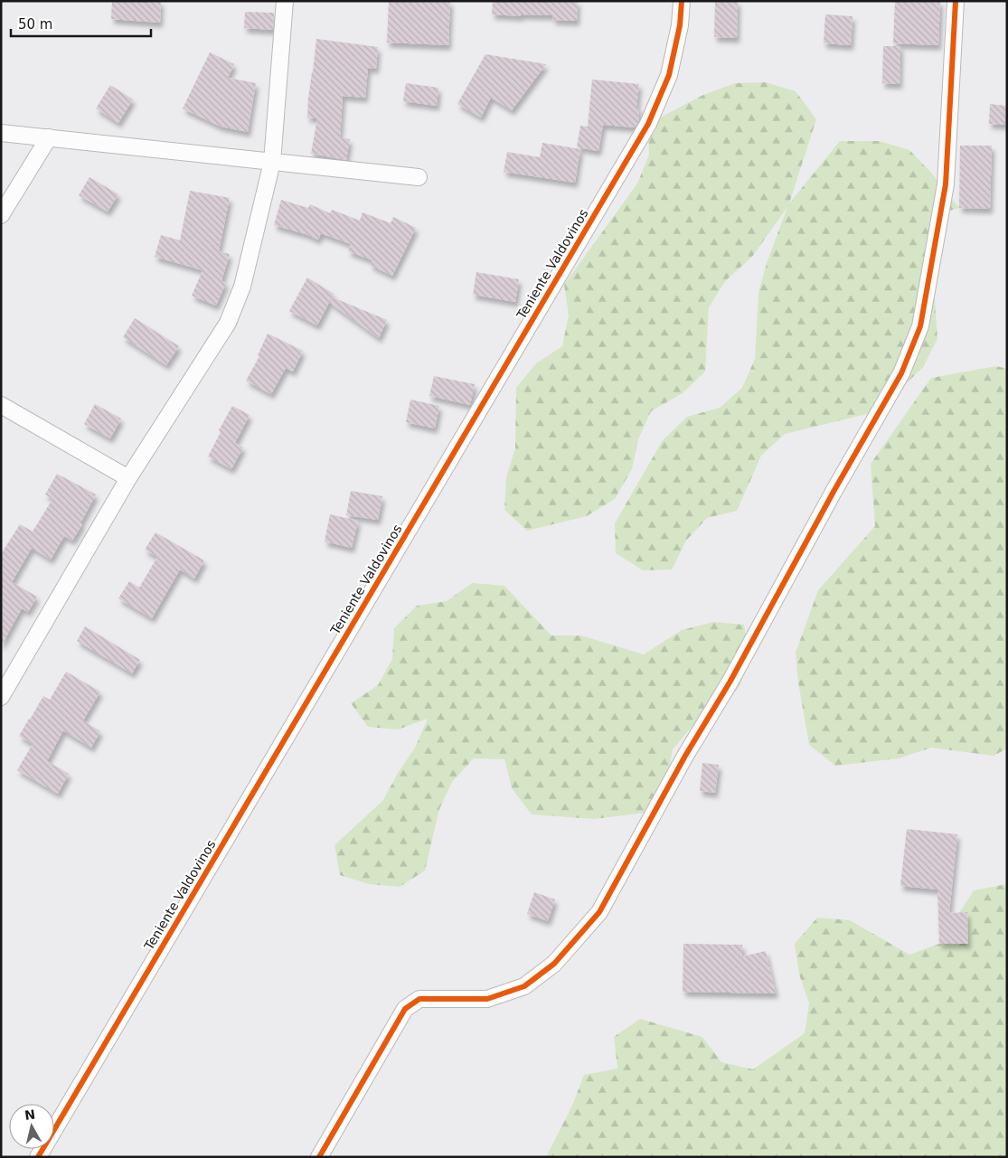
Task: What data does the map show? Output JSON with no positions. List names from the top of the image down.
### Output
{
  "streets": {
    "street": ["Teniente Valdovinos"]
  },
  "scale_bar": "50 m",
  "north": "top"
}
